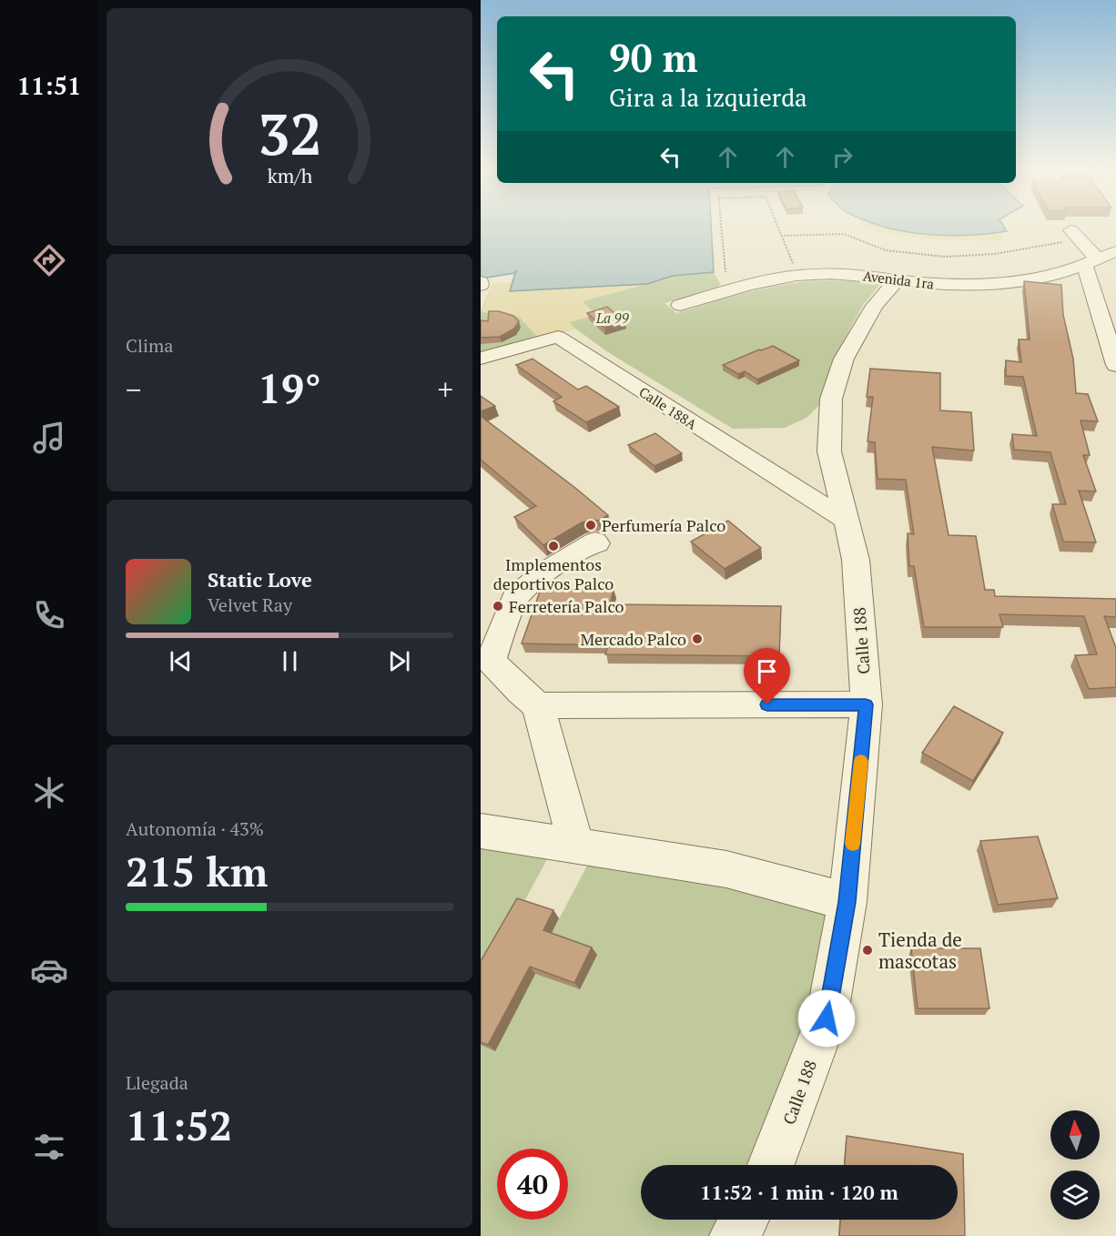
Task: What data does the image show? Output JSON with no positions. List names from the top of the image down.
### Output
{
  "streets": {
    "street": ["Avenida 1ra", "Calle 188A", "Calle 188"]
  },
  "crossings": [
    ["Avenida 1ra", "Calle 188"],
    ["Calle 188A", "Calle 188"]
  ],
  "parks": ["La 99"],
  "places": [
    "Perfumería Palco",
    "Implementos deportivos Palco",
    "Ferretería Palco",
    "Mercado Palco",
    "Tienda de mascotas"
  ],
  "north": "top",
  "page": {
    "tabs": "11:51",
    "turn": ["90 m", "Gira a la izquierda"],
    "tile": [
      "Clima",
      ["Autonomía · 43%", "215 km"],
      ["Llegada", "11:52"]
    ],
    "heat": ["−", "19°", "+"],
    "song": ["Static Love", "Velvet Ray"],
    "limit": "40",
    "trip": "11:52 · 1 min · 120 m",
    "gauge": ["32", "km/h"]
  }
}
